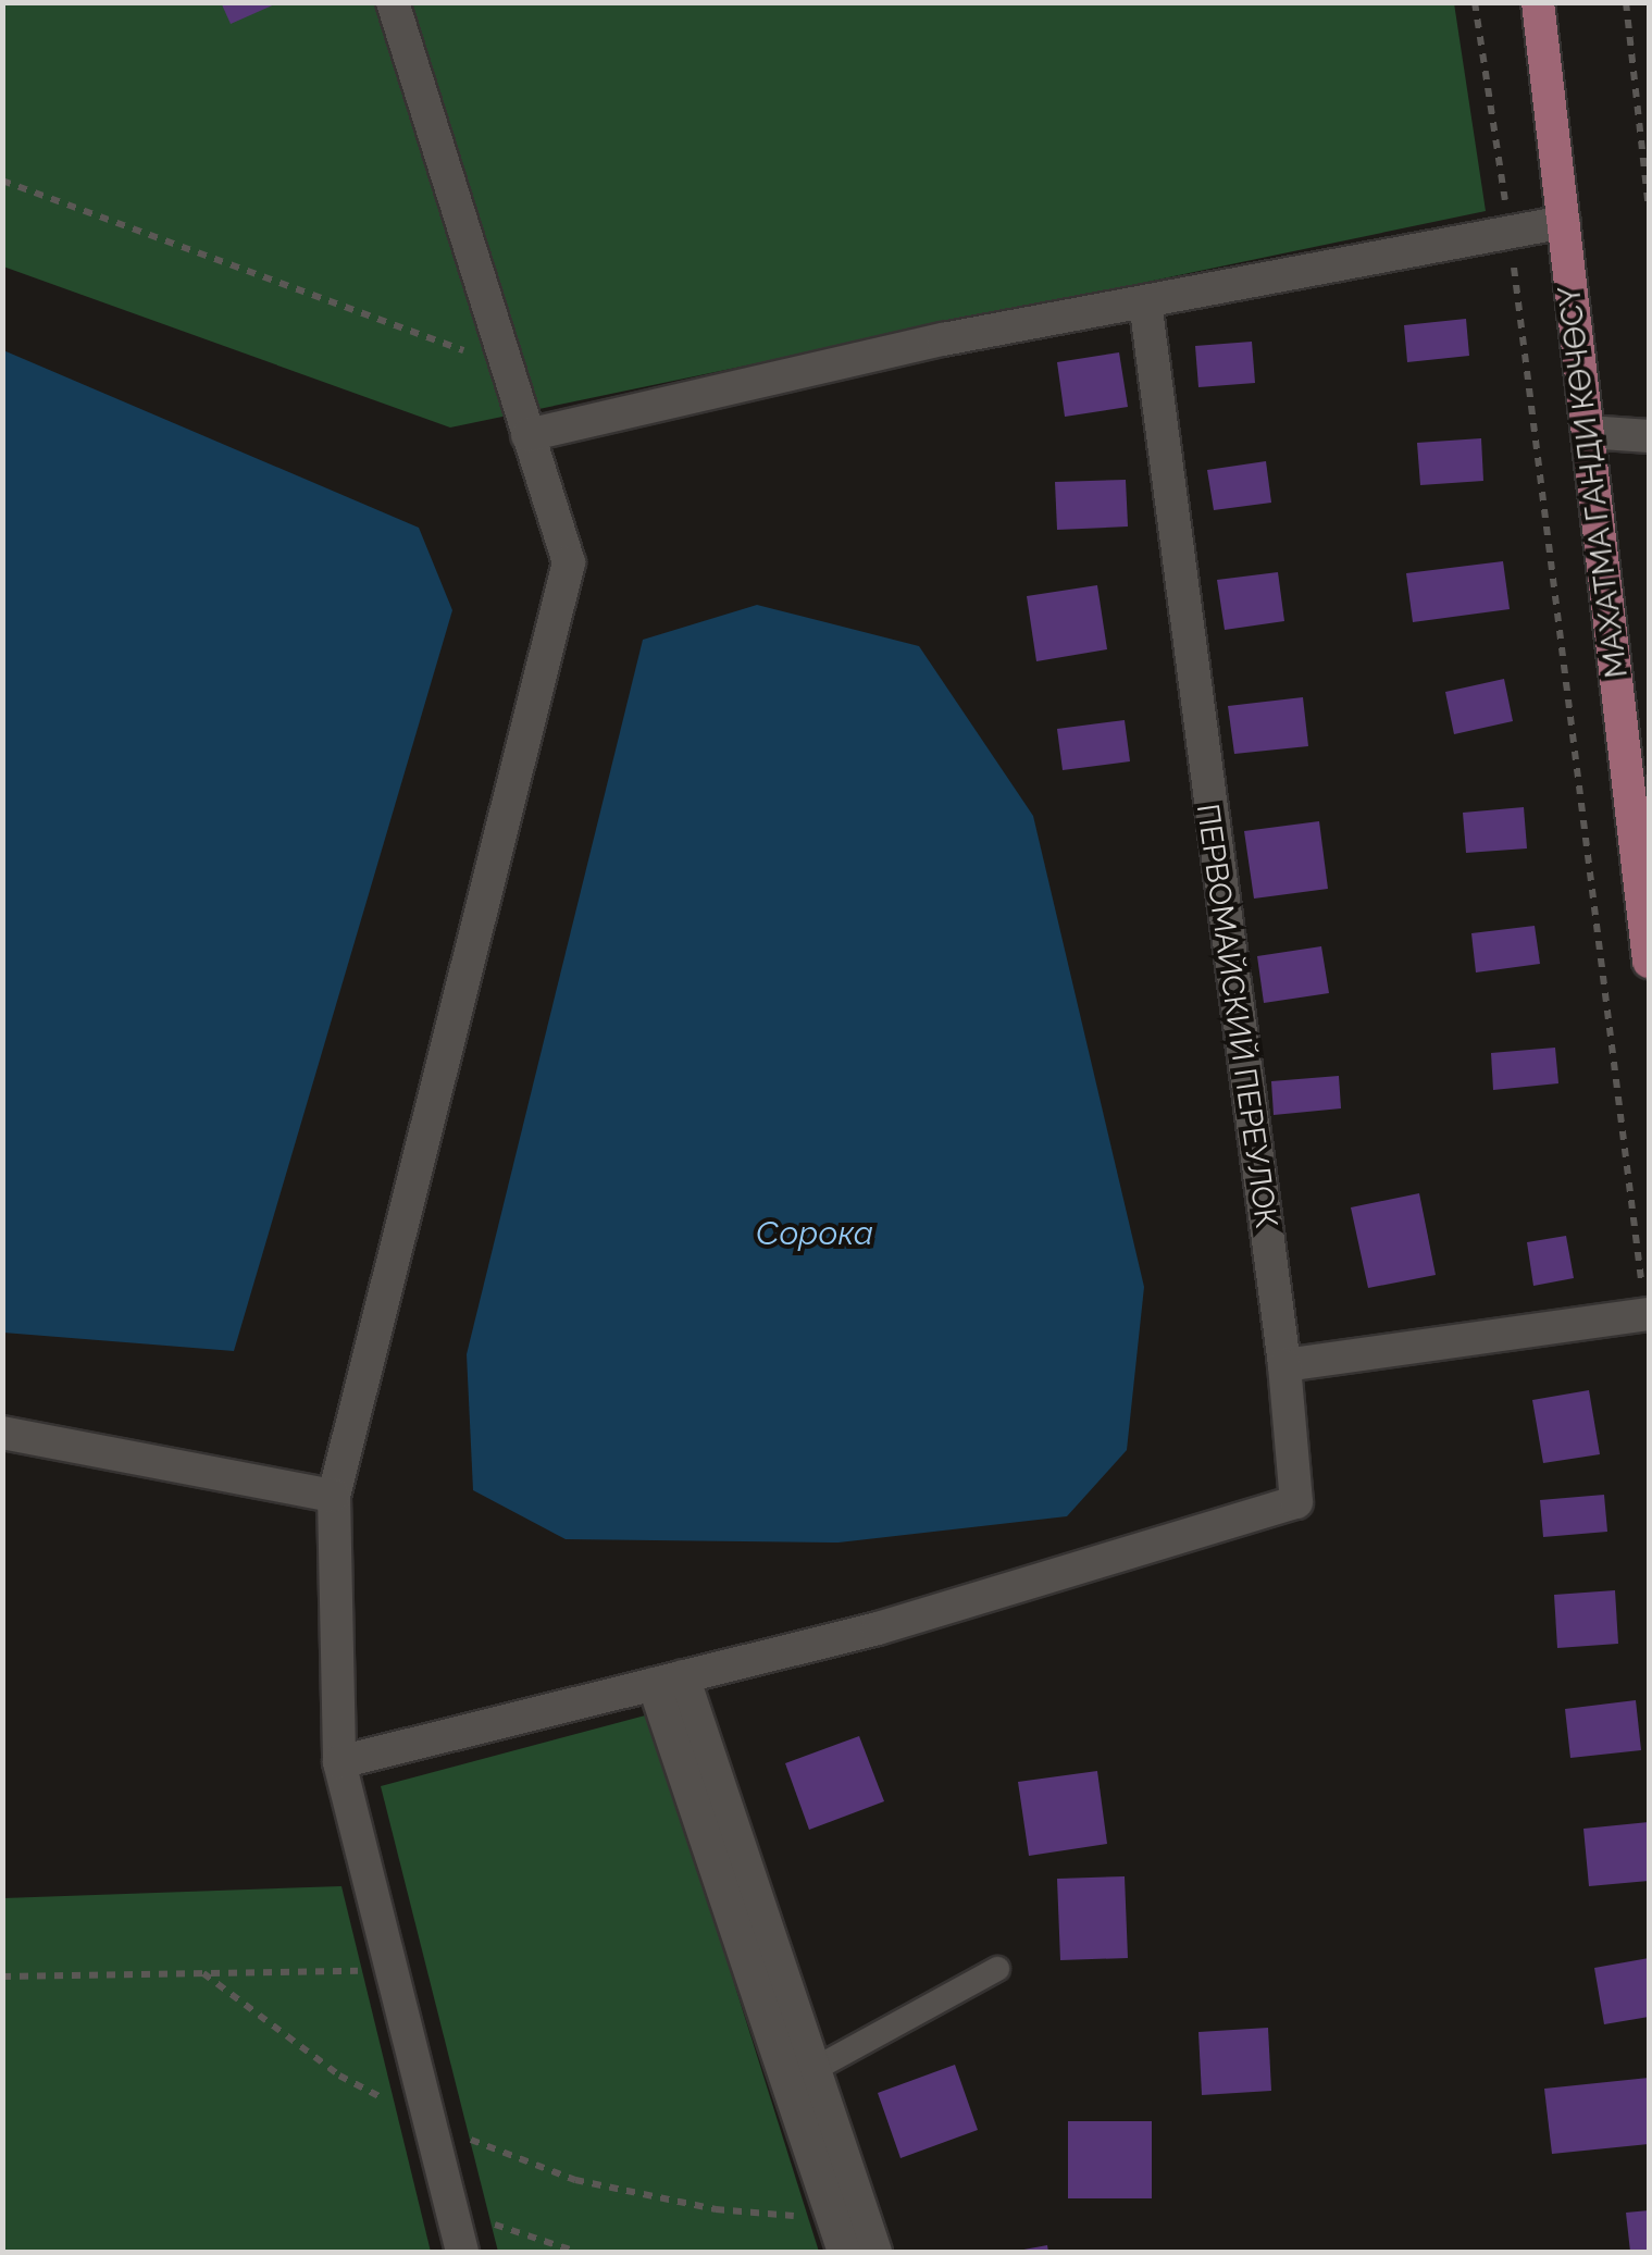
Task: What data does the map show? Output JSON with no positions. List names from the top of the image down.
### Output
{
  "streets": {
    "main road": ["МАХАТМА ГАНДИ КӨЧӨСҮ"],
    "street": ["ПЕРВОМАЙСКИЙ ПЕРЕУЛОК"]
  },
  "water": ["Сорока"]
}
